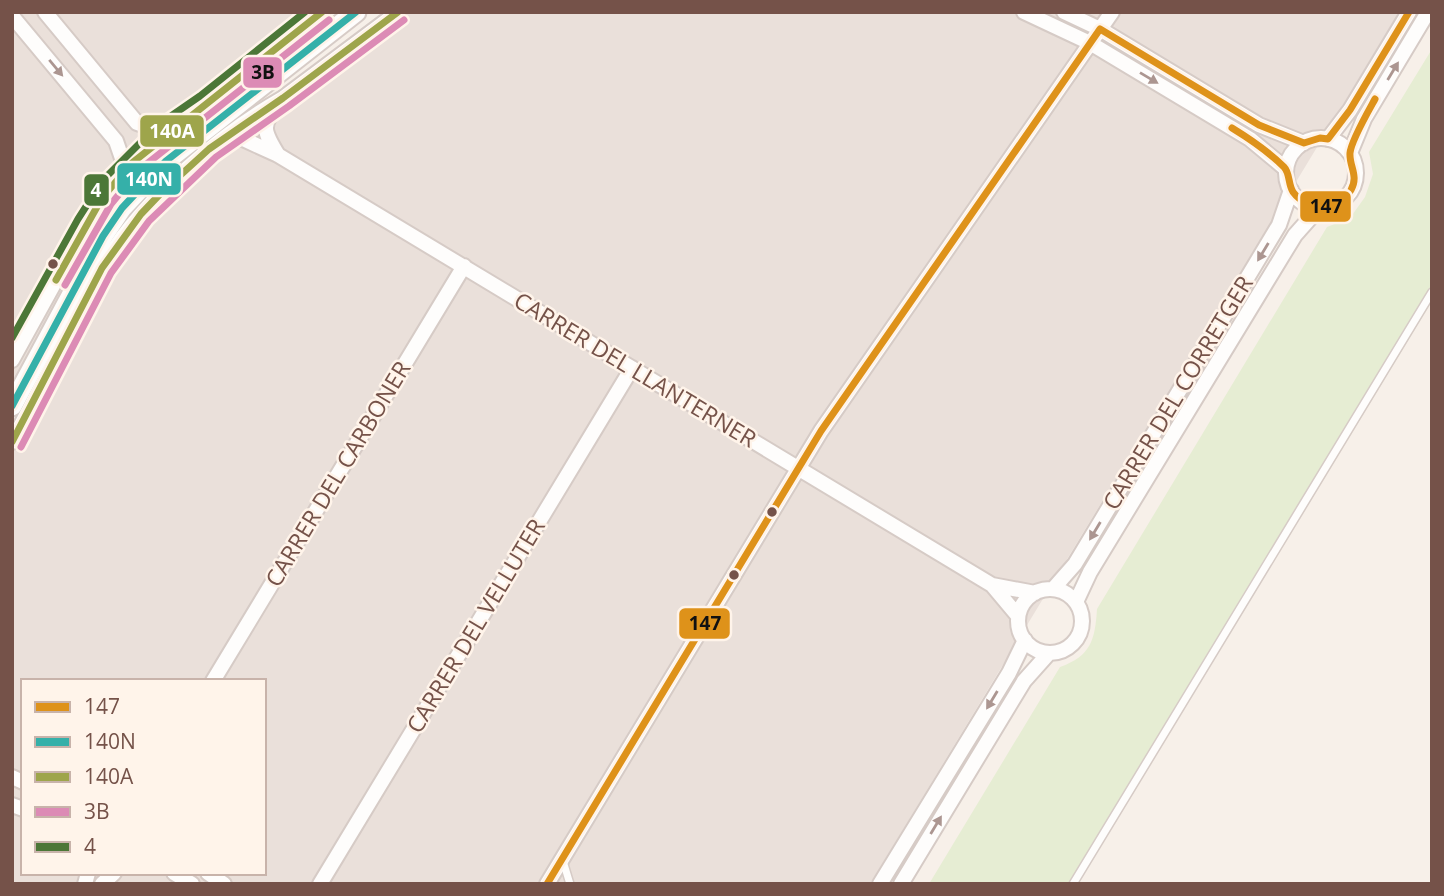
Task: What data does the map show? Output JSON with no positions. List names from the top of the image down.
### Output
{
  "streets": {
    "street": [
      "CARRER DEL LLANTERNER",
      "CARRER DEL CORRETGER",
      "CARRER DEL CARBONER",
      "CARRER DEL VELLUTER"
    ]
  },
  "crossings": [
    ["CARRER DEL LLANTERNER", "CARRER DEL CORRETGER"],
    ["CARRER DEL LLANTERNER", "CARRER DEL CARBONER"],
    ["CARRER DEL LLANTERNER", "CARRER DEL VELLUTER"]
  ],
  "lines": [
    "transit line 147",
    "transit line 140N",
    "transit line 140A",
    "transit line 4",
    "transit line 3B"
  ],
  "legend": [
    "147",
    "140N",
    "140A",
    "3B",
    "4"
  ]
}
